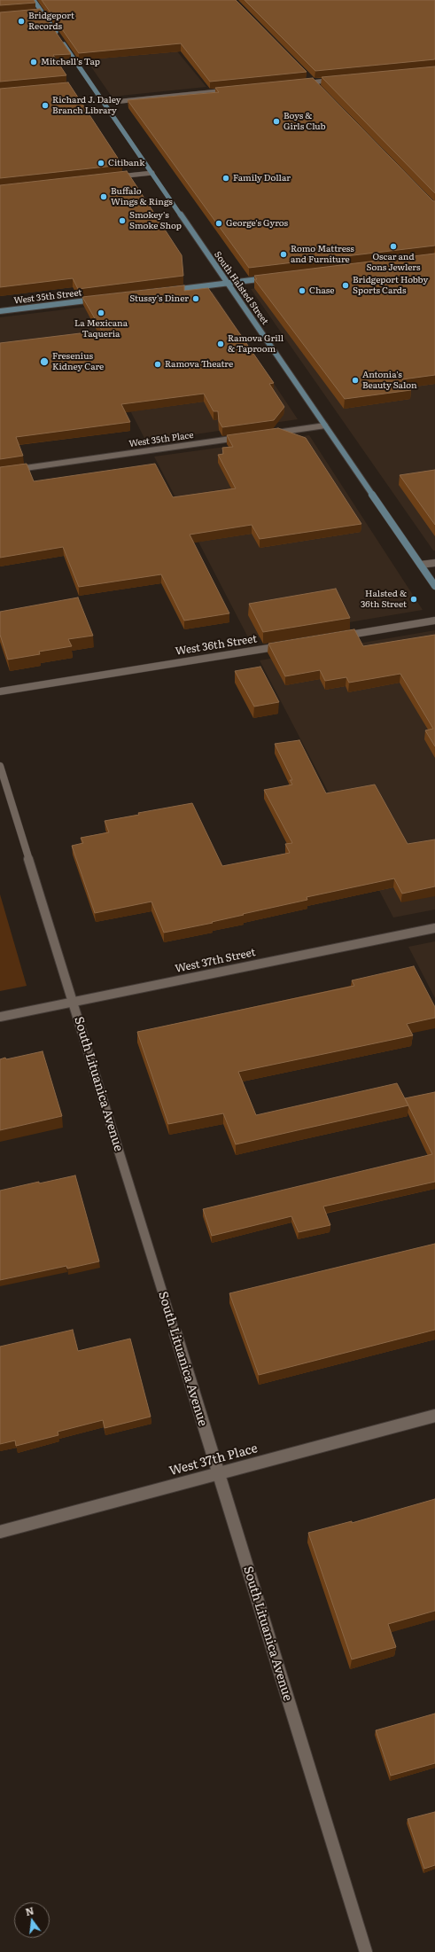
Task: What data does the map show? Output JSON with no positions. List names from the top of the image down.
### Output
{
  "streets": {
    "main road": ["South Halsted Street", "West 35th Street"],
    "street": [
      "West 35th Place",
      "West 36th Street",
      "West 37th Street",
      "South Lituanica Avenue",
      "West 37th Place"
    ]
  },
  "crossings": [
    ["West 37th Street", "South Lituanica Avenue"],
    ["South Lituanica Avenue", "West 37th Place"]
  ],
  "places": [
    "Bridgeport Records",
    "Mitchell's Tap",
    "Richard J. Daley Branch Library",
    "Boys & Girls Club",
    "Citibank",
    "Family Dollar",
    "Buffalo Wings & Rings",
    "Smokey's Smoke Shop",
    "George's Gyros",
    "Oscar and Sons Jewlers",
    "Romo Mattress and Furniture",
    "Bridgeport Hobby Sports Cards",
    "Chase",
    "Stussy's Diner",
    "La Mexicana Taqueria",
    "Ramova Grill & Taproom",
    "Fresenius Kidney Care",
    "Ramova Theatre",
    "Antonia's Beauty Salon",
    "Halsted & 36th Street"
  ],
  "north": "top"
}
